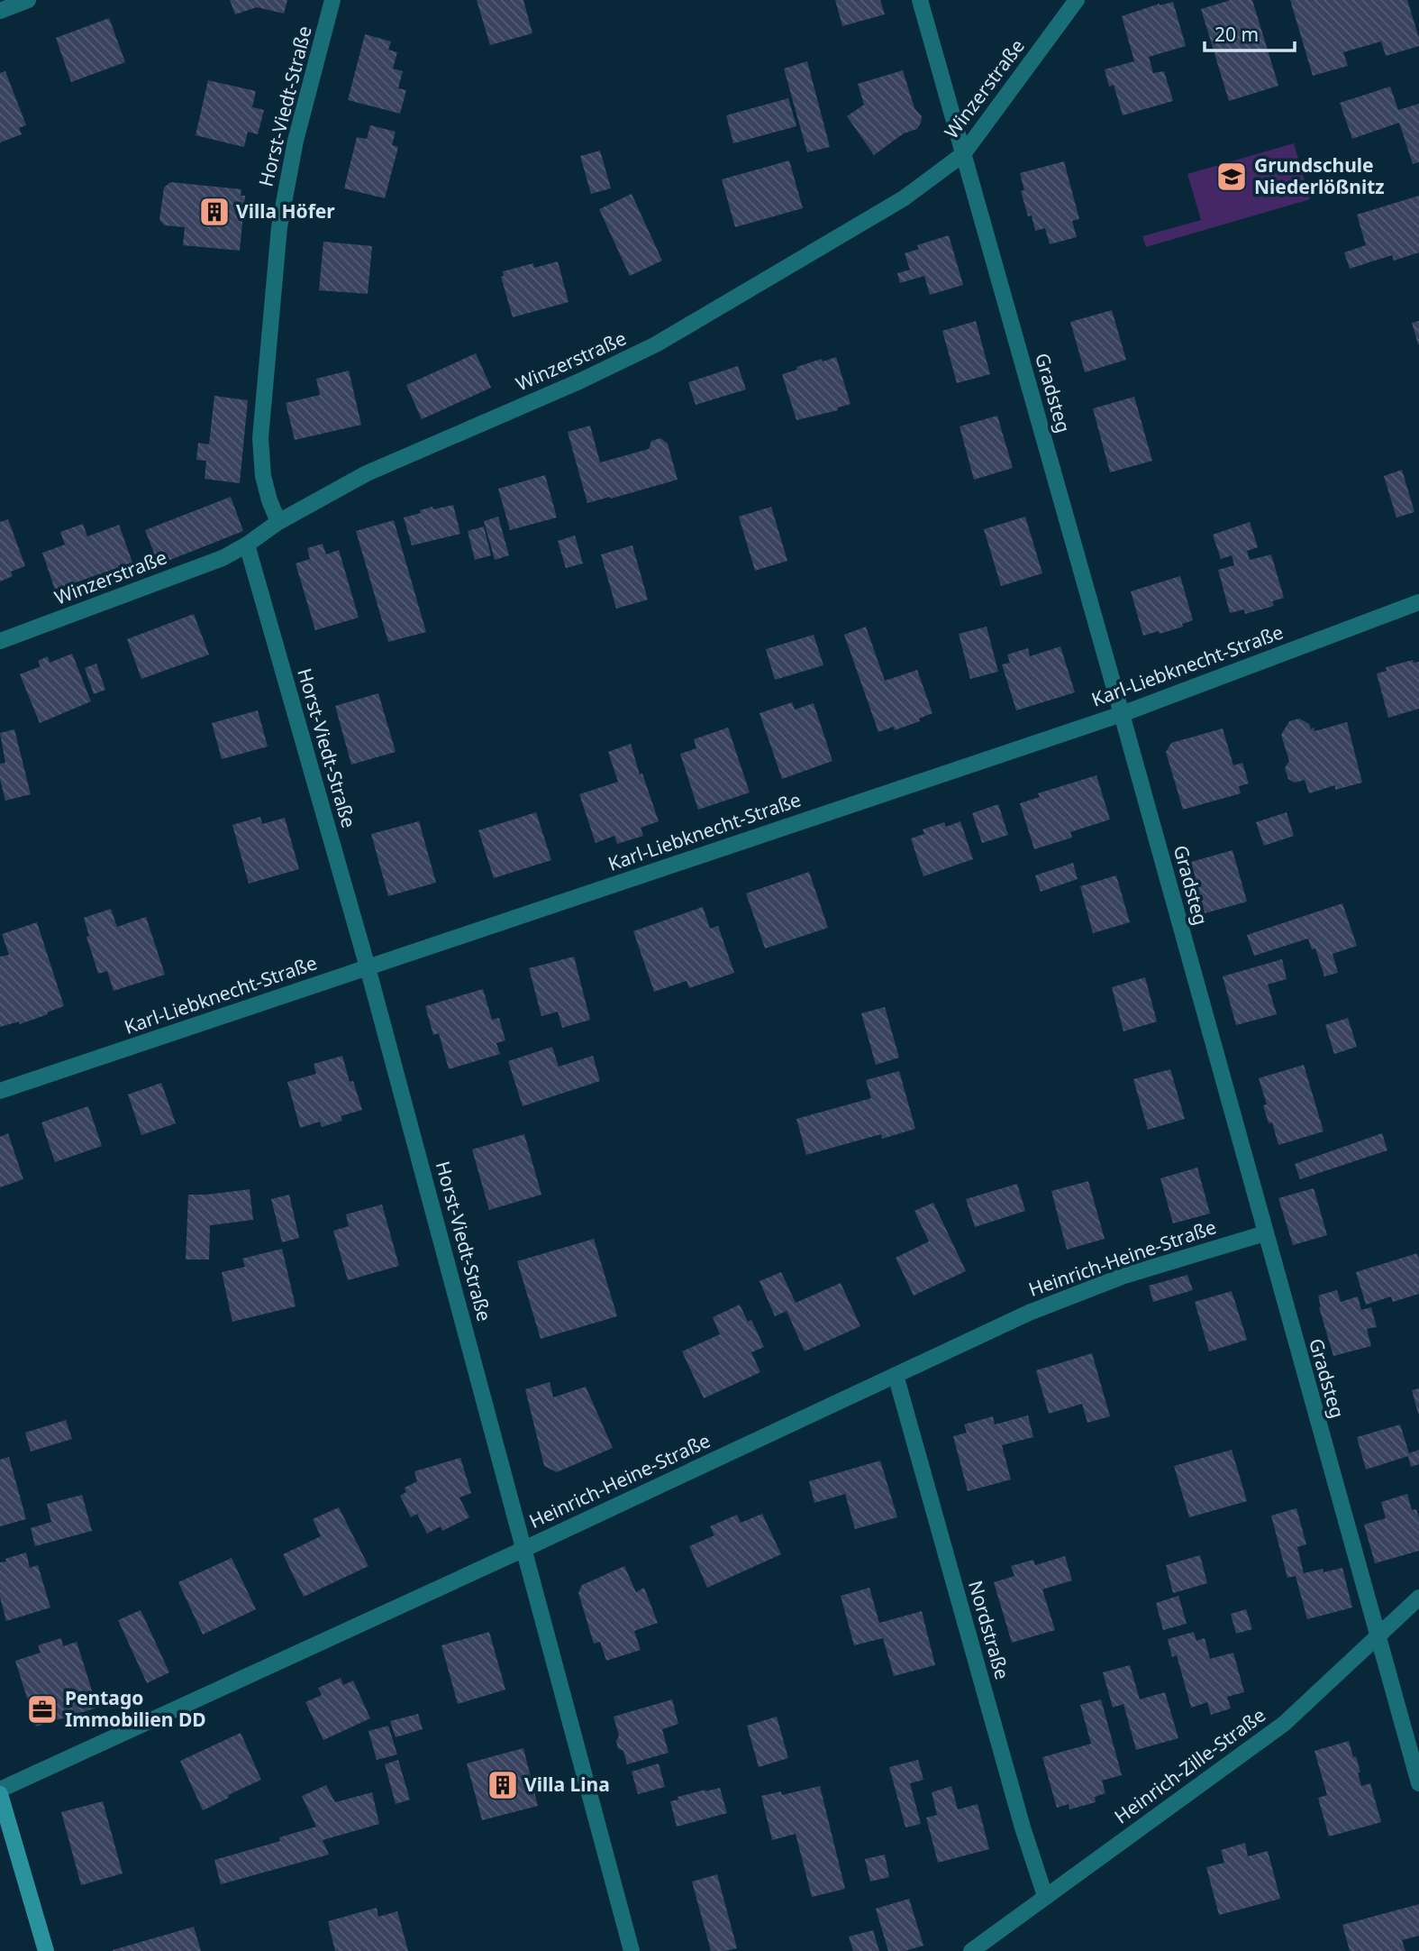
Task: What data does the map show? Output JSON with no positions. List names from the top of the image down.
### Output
{
  "streets": {
    "street": [
      "Winzerstraße",
      "Horst-Viedt-Straße",
      "Gradsteg",
      "Karl-Liebknecht-Straße",
      "Heinrich-Heine-Straße",
      "Nordstraße",
      "Heinrich-Zille-Straße"
    ]
  },
  "crossings": [
    ["Winzerstraße", "Horst-Viedt-Straße"],
    ["Winzerstraße", "Gradsteg"],
    ["Horst-Viedt-Straße", "Karl-Liebknecht-Straße"],
    ["Horst-Viedt-Straße", "Heinrich-Heine-Straße"],
    ["Gradsteg", "Karl-Liebknecht-Straße"],
    ["Gradsteg", "Heinrich-Heine-Straße"],
    ["Gradsteg", "Heinrich-Zille-Straße"],
    ["Heinrich-Heine-Straße", "Nordstraße"],
    ["Nordstraße", "Heinrich-Zille-Straße"]
  ],
  "places": {
    "school or university": ["Grundschule Niederlößnitz"],
    "building": ["Villa Höfer", "Villa Lina"],
    "office": ["Pentago Immobilien DD"]
  },
  "scale_bar": "20 m"
}
